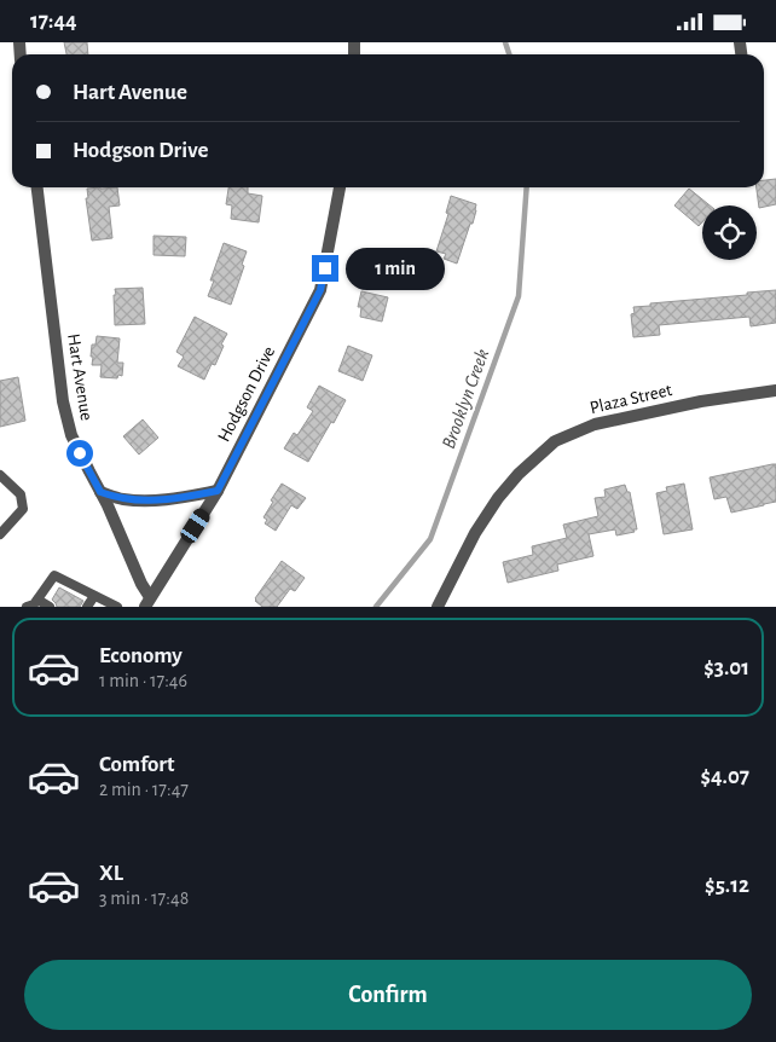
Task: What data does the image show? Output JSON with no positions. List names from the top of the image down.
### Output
{
  "streets": {
    "street": ["Hart Avenue", "Hodgson Drive", "Plaza Street"]
  },
  "crossings": [
    ["Hart Avenue", "Hodgson Drive"]
  ],
  "water": ["Brooklyn Creek"],
  "page": {
    "status": "17:44",
    "banner": ["Hart Avenue", "Hodgson Drive"],
    "bubble": "1 min",
    "list": [
      {
        "name": "Economy",
        "note": "1 min · 17:46",
        "value": "$3.01"
      },
      {
        "name": "Comfort",
        "note": "2 min · 17:47",
        "value": "$4.07"
      },
      {
        "name": "XL",
        "note": "3 min · 17:48",
        "value": "$5.12"
      }
    ],
    "buttons": "Confirm"
  }
}
